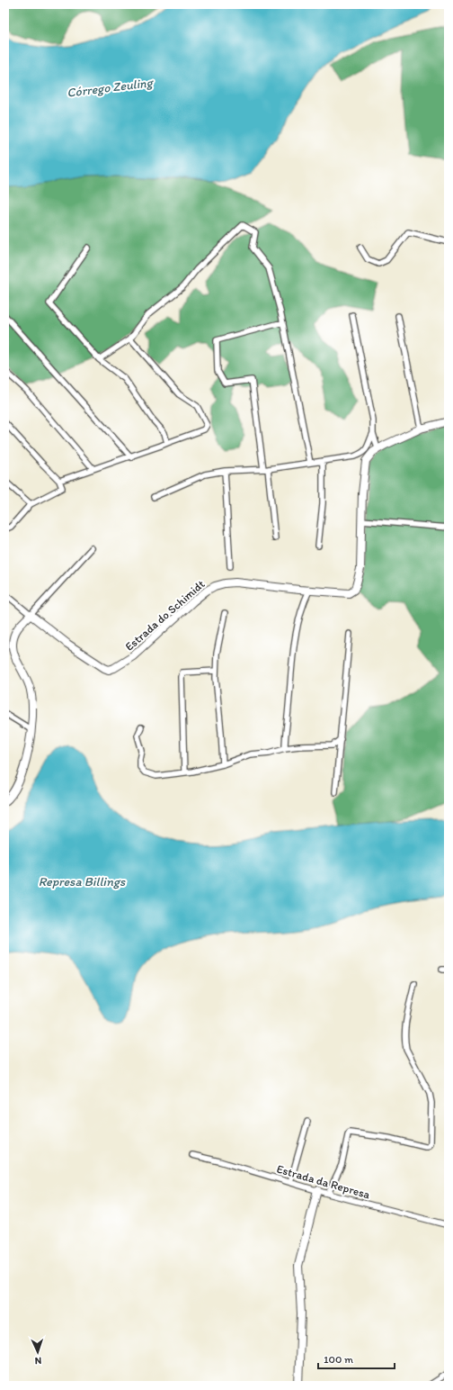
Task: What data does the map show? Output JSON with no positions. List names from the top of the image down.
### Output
{
  "streets": {
    "street": ["Estrada do Schimidt", "Estrada da Represa"]
  },
  "water": ["Córrego Zeuling", "Represa Billings"],
  "scale_bar": "100 m",
  "north": "bottom"
}
